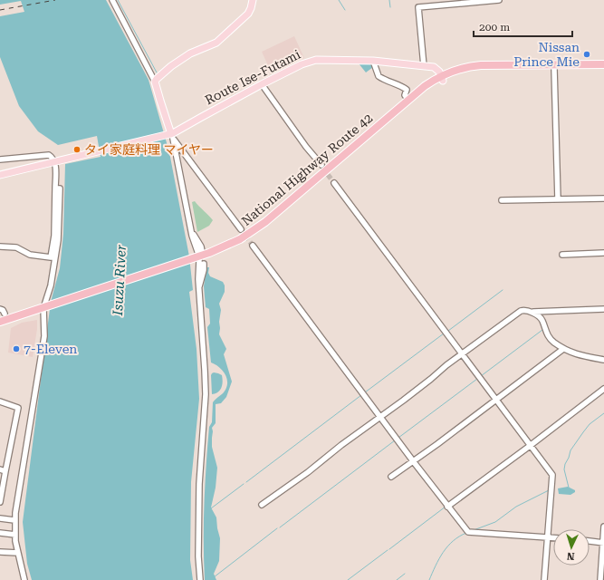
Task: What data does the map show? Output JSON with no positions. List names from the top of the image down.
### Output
{
  "streets": {
    "highway": ["National Highway Route 42"],
    "main road": ["Route Ise-Futami"]
  },
  "crossings": [
    ["Route Ise-Futami", "National Highway Route 42"]
  ],
  "water": ["Isuzu River"],
  "places": ["Nissan Prince Mie", "タイ家庭料理 マイヤー", "7-Eleven"],
  "scale_bar": "200 m",
  "north": "bottom"
}
